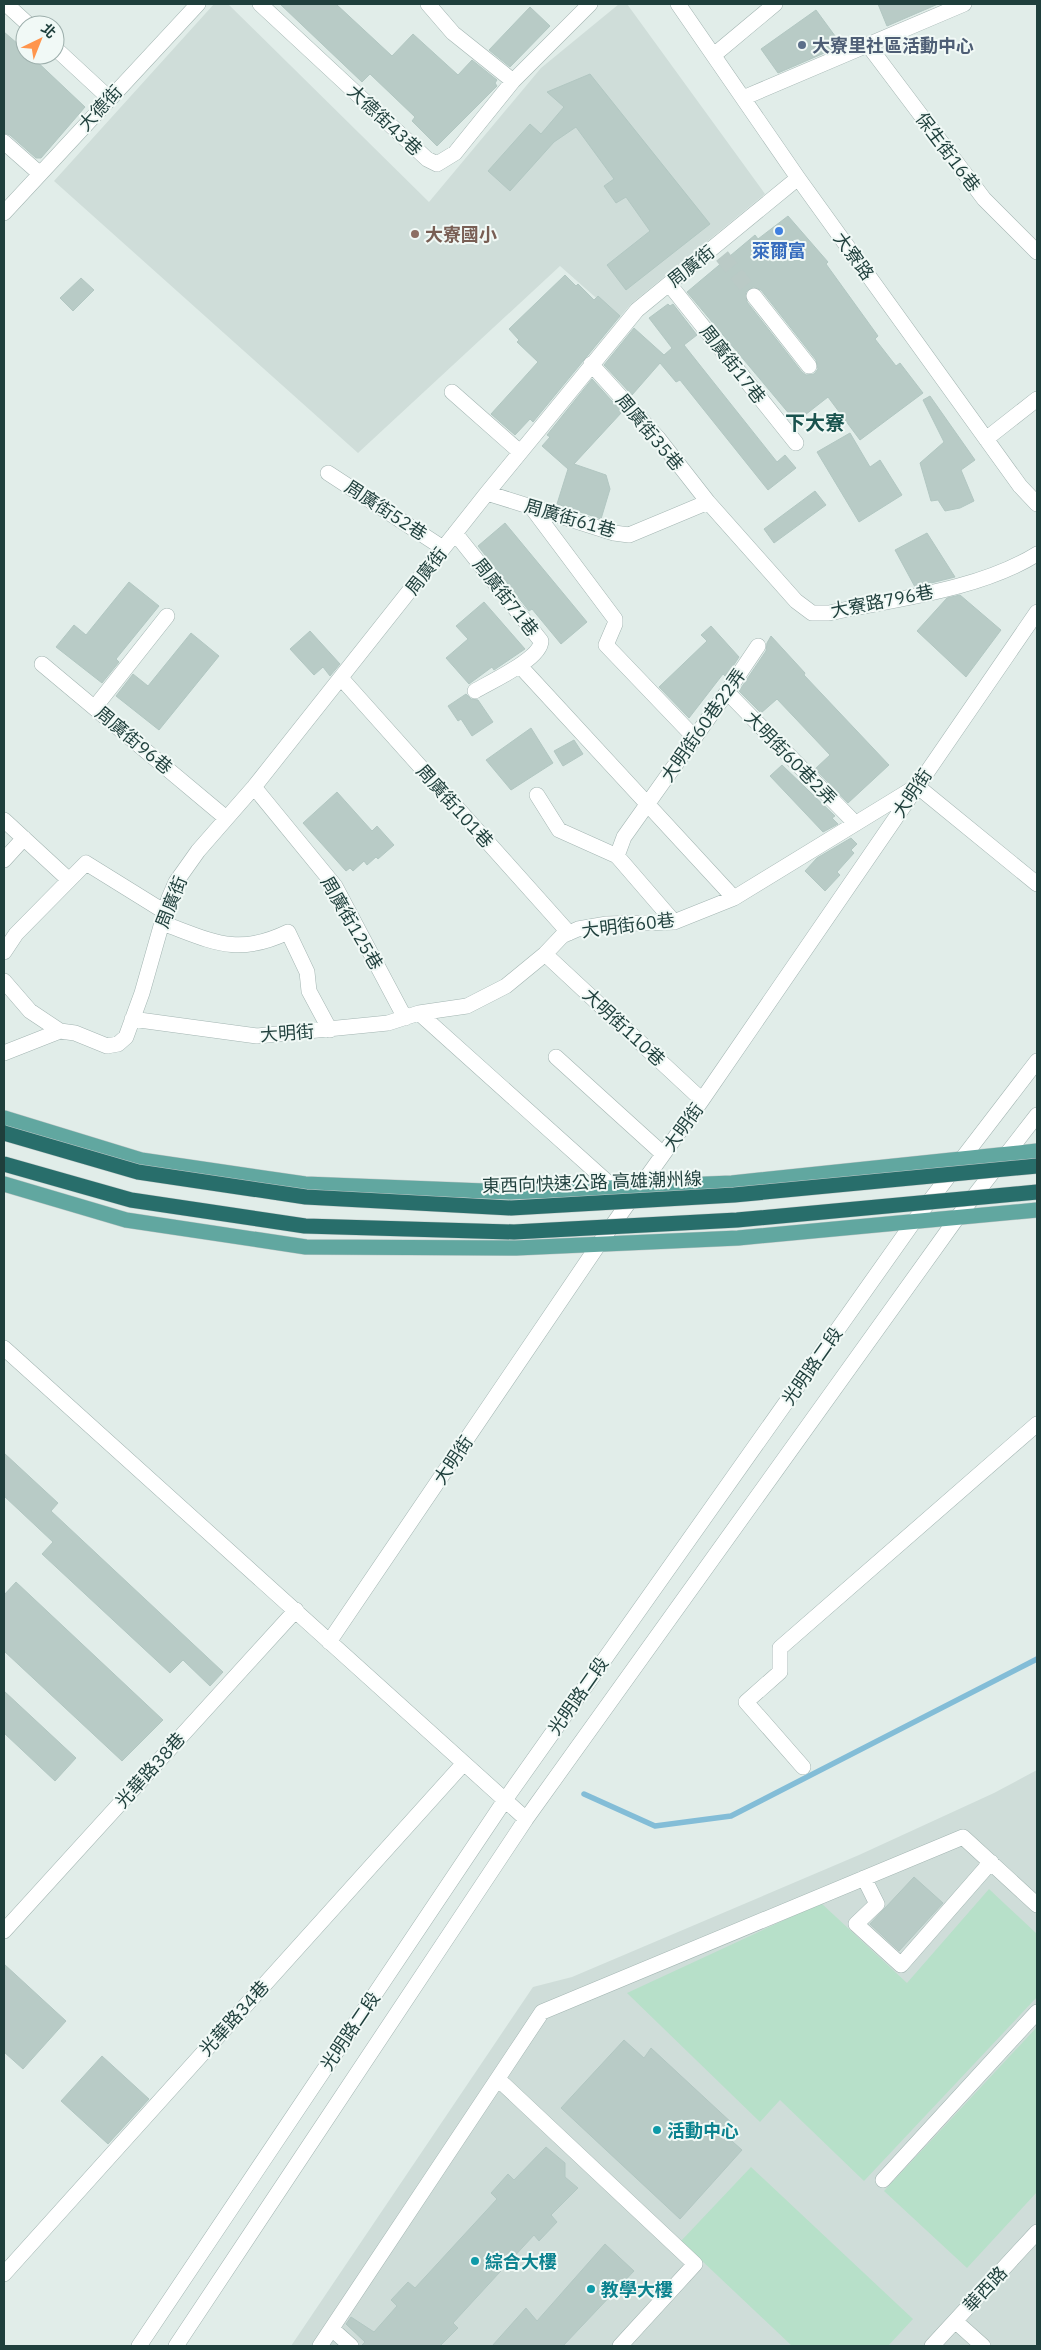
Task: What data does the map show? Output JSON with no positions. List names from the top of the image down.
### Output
{
  "streets": {
    "highway": ["東西向快速公路 高雄潮州線"],
    "street": [
      "大德街",
      "大德街43巷",
      "保生街16巷",
      "大寮路",
      "周廣街",
      "周廣街17巷",
      "周廣街35巷",
      "周廣街52巷",
      "周廣街61巷",
      "周廣街71巷",
      "大寮路796巷",
      "大明街60巷22弄",
      "周廣街96巷",
      "大明街60巷2弄",
      "大明街",
      "周廣街101巷",
      "周廣街125巷",
      "大明街60巷",
      "大明街110巷",
      "光明路二段",
      "光華路38巷",
      "光華路34巷",
      "華西路"
    ]
  },
  "crossings": [
    ["大寮路", "周廣街"],
    ["周廣街", "周廣街17巷"],
    ["周廣街", "周廣街35巷"],
    ["周廣街", "周廣街52巷"],
    ["周廣街", "周廣街61巷"],
    ["周廣街", "周廣街71巷"],
    ["周廣街", "周廣街96巷"],
    ["周廣街", "大明街"],
    ["周廣街", "周廣街101巷"],
    ["周廣街", "周廣街125巷"],
    ["周廣街35巷", "周廣街61巷"],
    ["周廣街35巷", "大寮路796巷"],
    ["周廣街61巷", "大寮路796巷"],
    ["大明街60巷22弄", "大明街60巷2弄"],
    ["大明街60巷2弄", "大明街60巷"],
    ["大明街", "周廣街125巷"],
    ["大明街", "大明街60巷"],
    ["大明街", "大明街110巷"],
    ["周廣街101巷", "大明街60巷"],
    ["周廣街125巷", "大明街60巷"],
    ["大明街60巷", "大明街110巷"]
  ],
  "districts": ["下大寮"],
  "places": [
    "大寮里社區活動中心",
    "萊爾富",
    "大寮國小",
    "活動中心",
    "綜合大樓",
    "教學大樓"
  ],
  "north": "top right"
}
